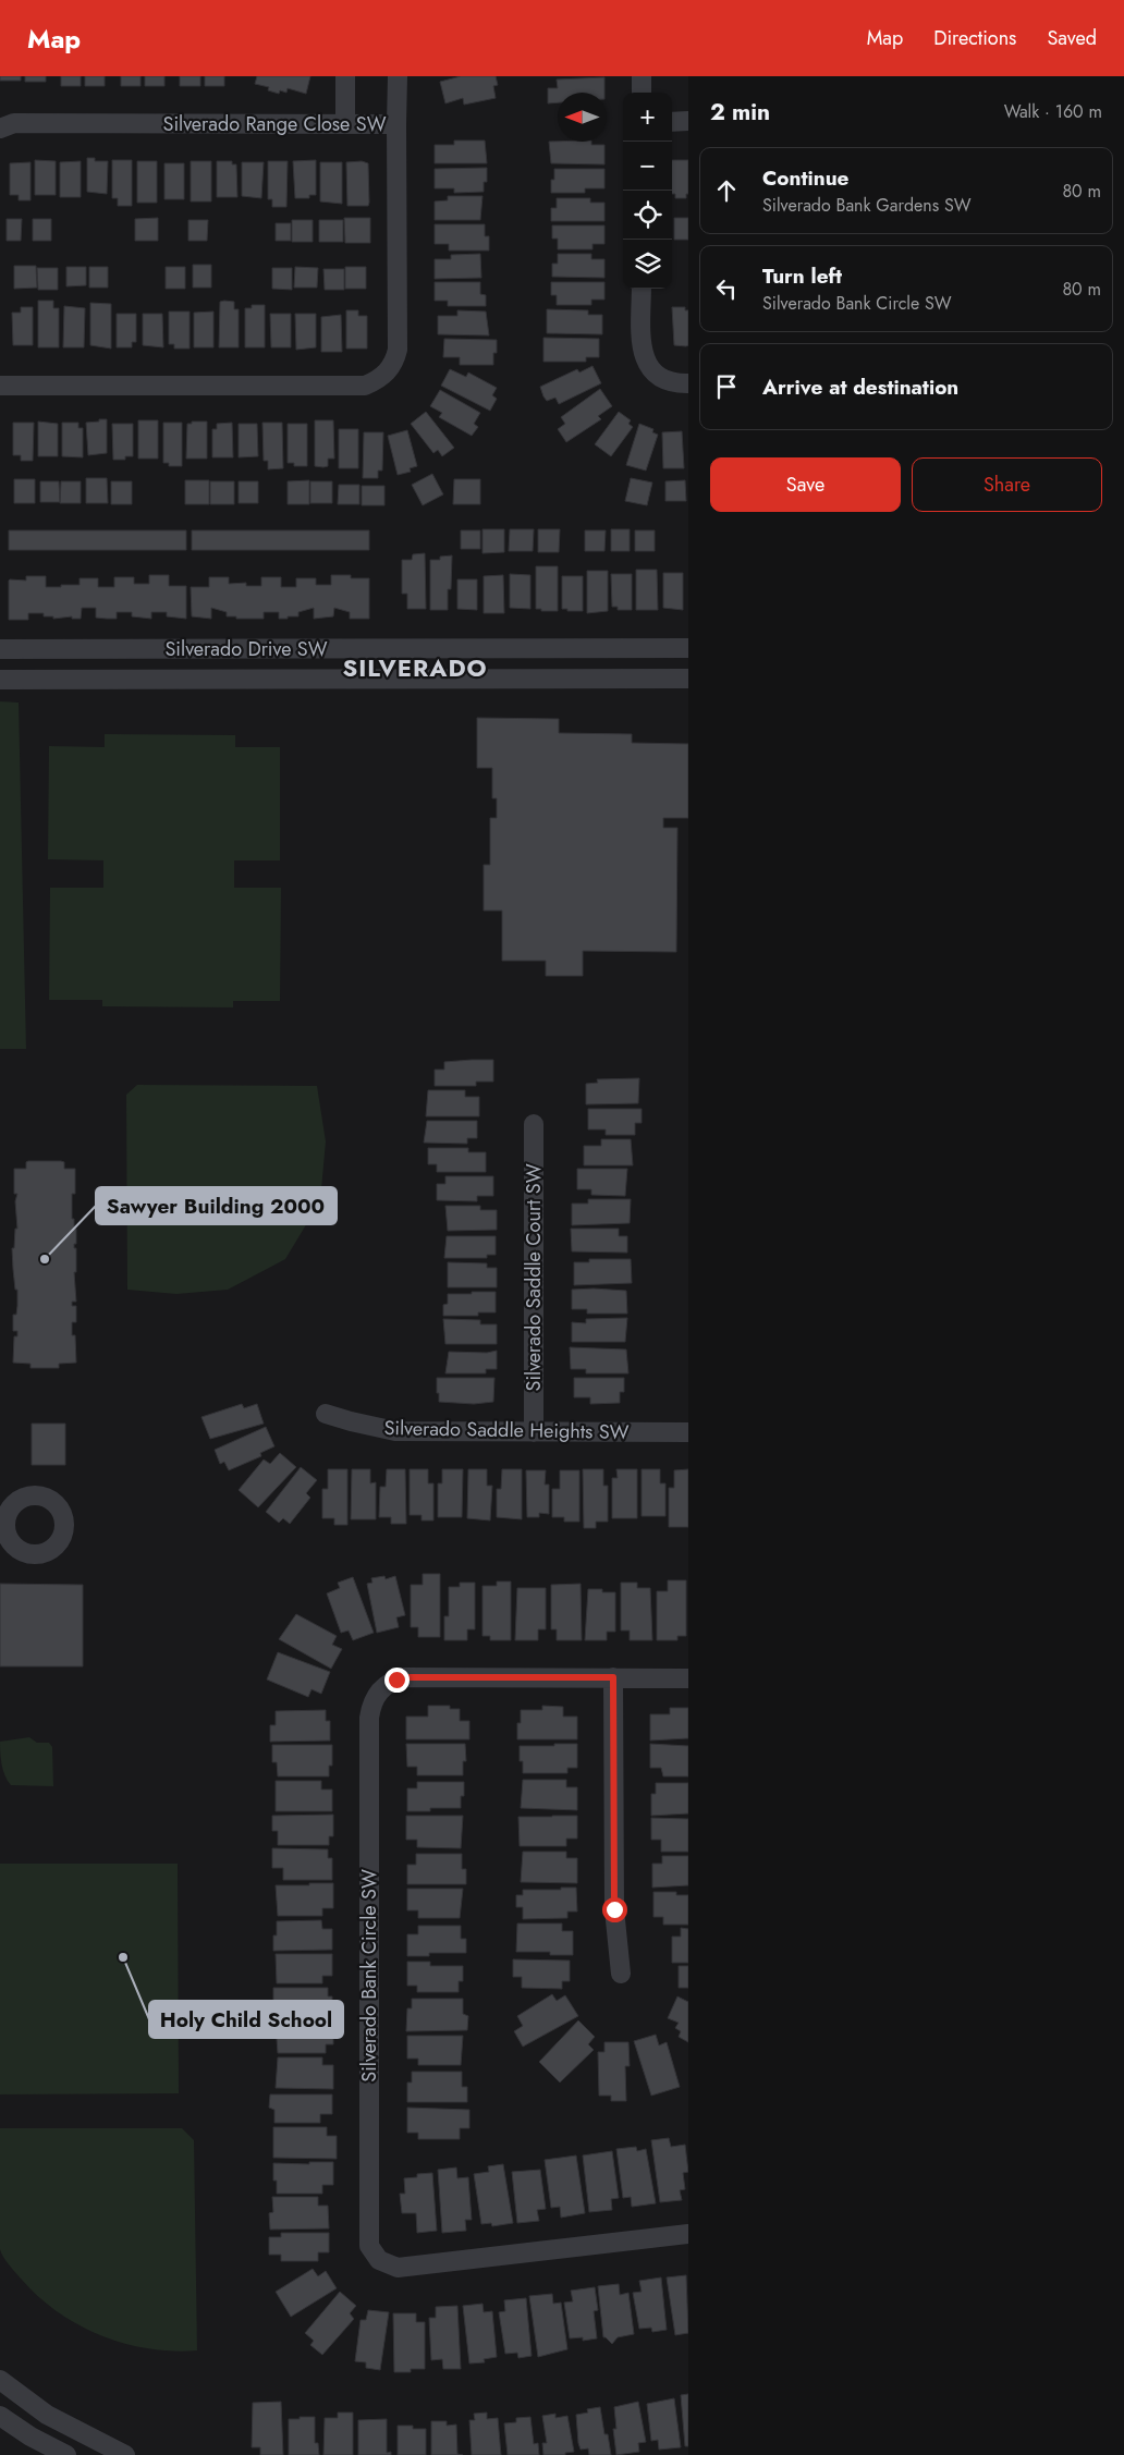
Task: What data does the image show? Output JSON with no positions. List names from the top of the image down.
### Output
{
  "streets": {
    "street": [
      "Silverado Range Close SW",
      "Silverado Drive SW",
      "Silverado Saddle Court SW",
      "Silverado Saddle Heights SW",
      "Silverado Bank Circle SW"
    ]
  },
  "crossings": [
    ["Silverado Saddle Court SW", "Silverado Saddle Heights SW"]
  ],
  "districts": ["SILVERADO"],
  "places": ["Sawyer Building 2000", "Holy Child School"],
  "north": "left",
  "page": {
    "header": "Map",
    "nav": ["Map", "Directions", "Saved"],
    "heading": ["2 min", "Walk · 160 m"],
    "map_buttons": ["+", "−"],
    "list": [
      ["Continue", "Silverado Bank Gardens SW", "80 m"],
      ["Turn left", "Silverado Bank Circle SW", "80 m"],
      "Arrive at destination"
    ],
    "buttons": ["Save", "Share"]
  }
}
